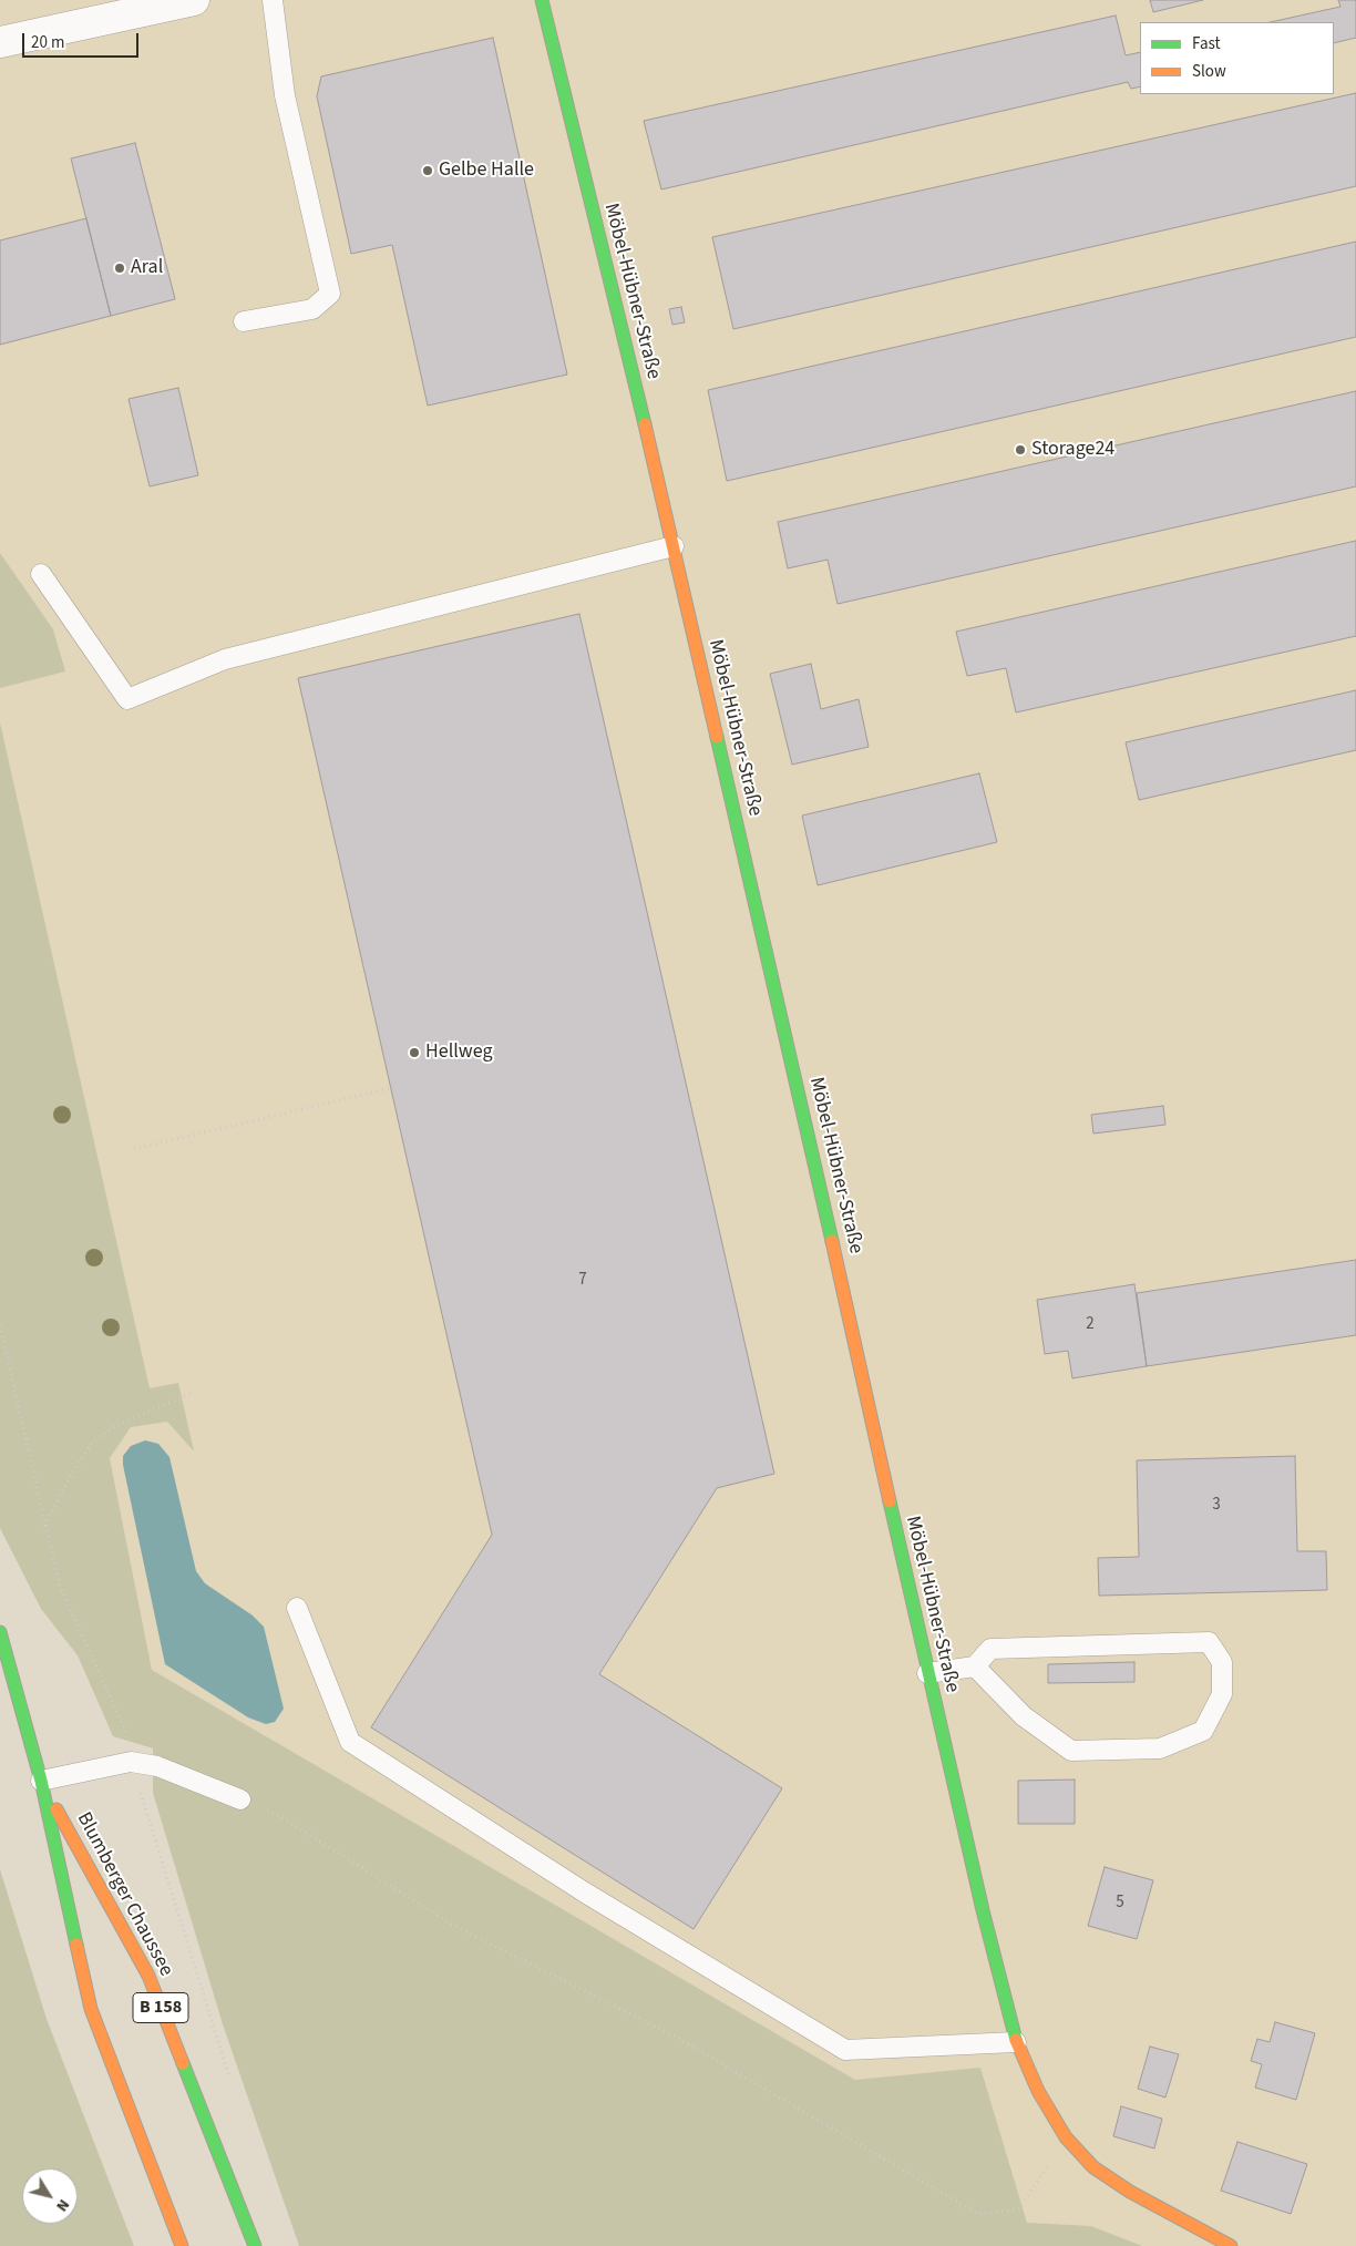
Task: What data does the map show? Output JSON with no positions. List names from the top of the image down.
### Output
{
  "streets": {
    "street": ["Möbel-Hübner-Straße", "Blumberger Chaussee", "B 158"]
  },
  "places": [
    "Gelbe Halle",
    "Aral",
    "Storage24",
    "Hellweg"
  ],
  "house_numbers": [
    "7",
    "2",
    "3",
    "5"
  ],
  "legend": ["Fast", "Slow"],
  "scale_bar": "20 m",
  "north": "bottom right"
}
